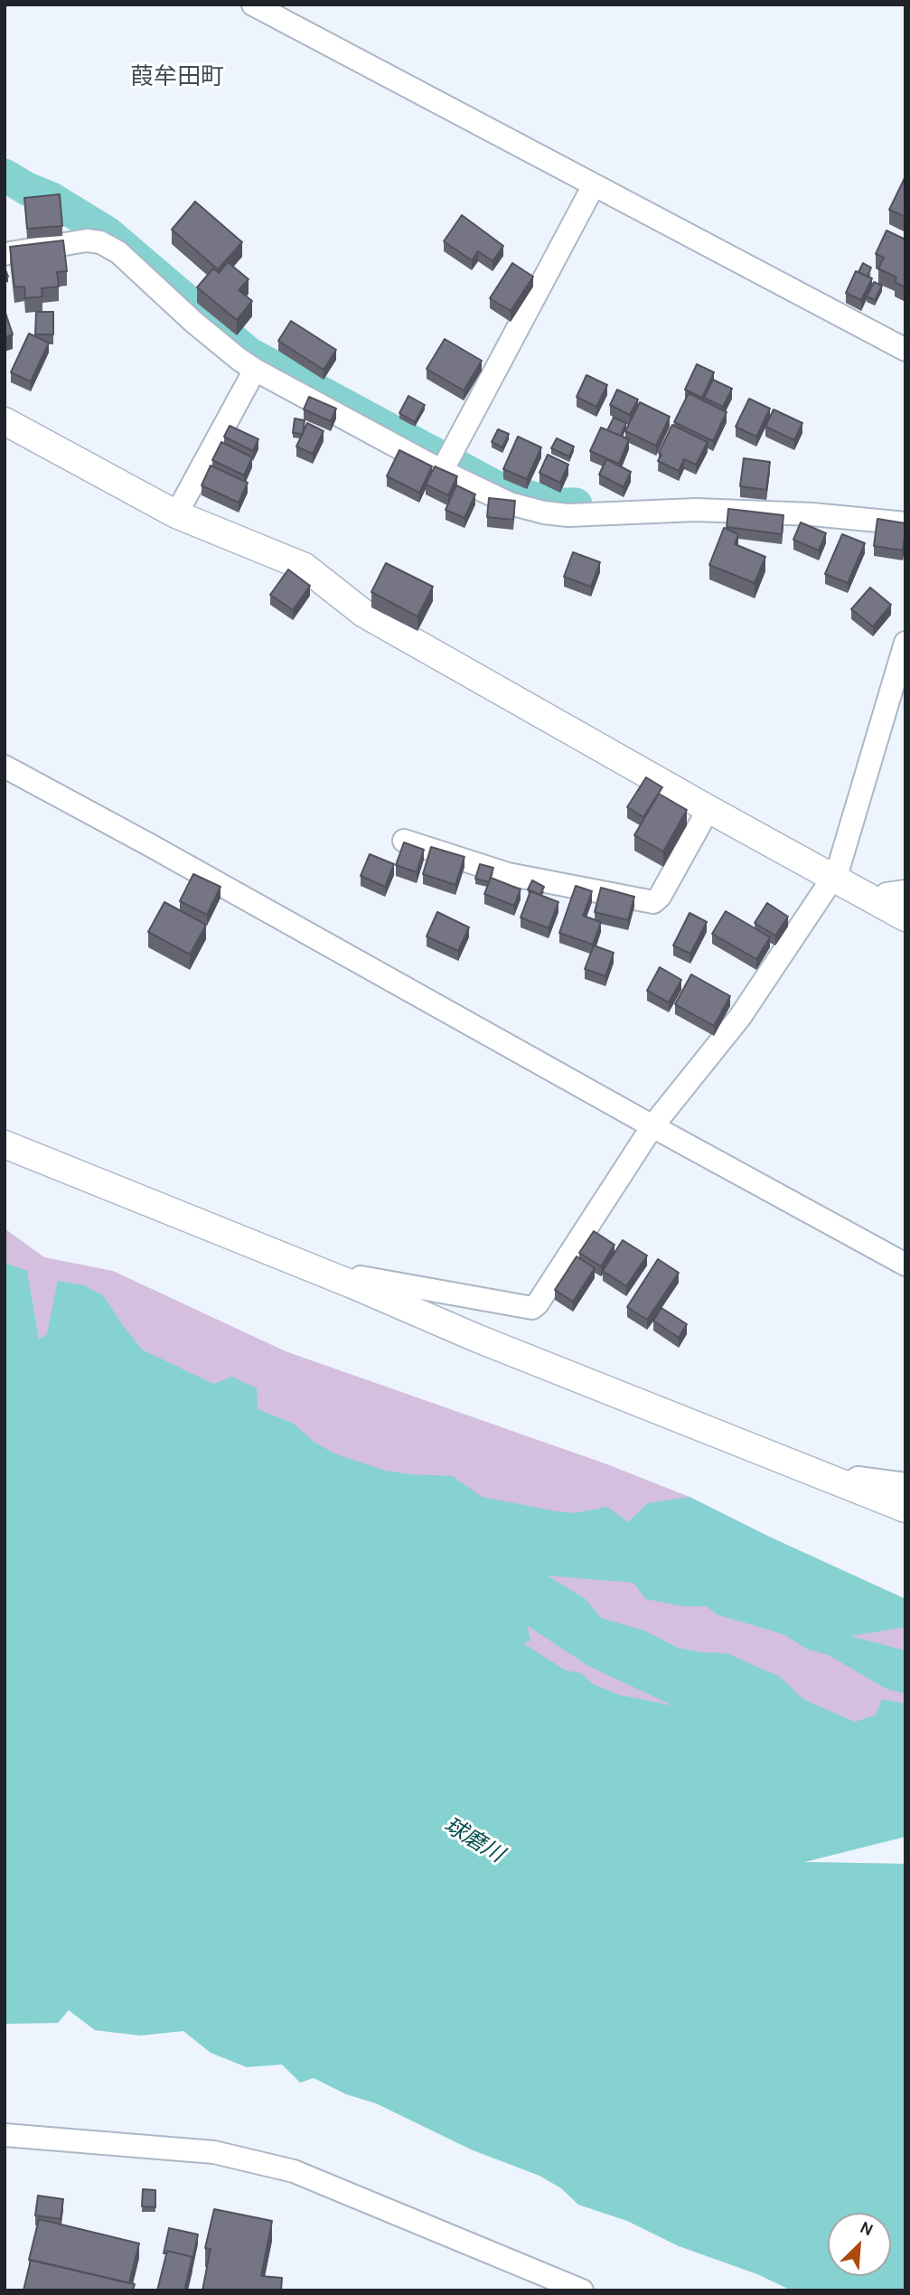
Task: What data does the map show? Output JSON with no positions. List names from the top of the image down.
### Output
{
  "districts": ["葭牟田町"],
  "water": ["球磨川"],
  "north": "top right"
}
